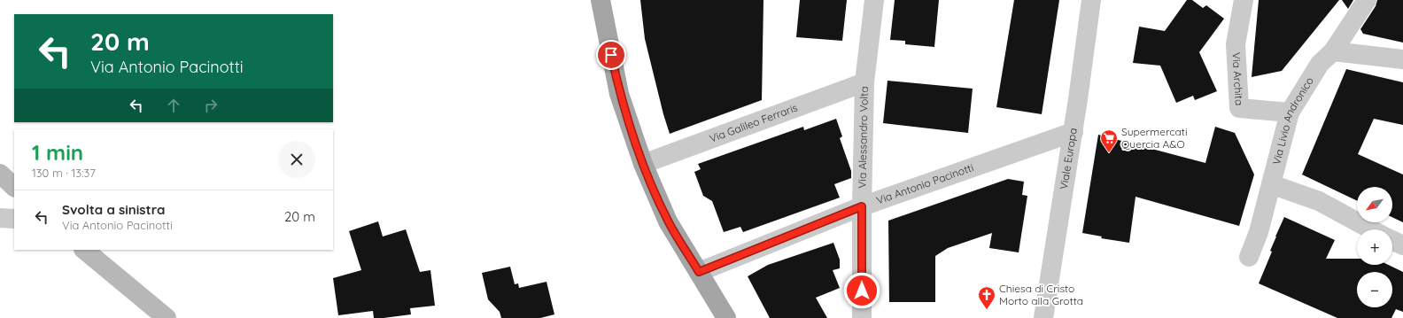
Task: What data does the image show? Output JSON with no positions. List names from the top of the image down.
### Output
{
  "streets": {
    "street": [
      "Via Archita",
      "Via Livio Andronico",
      "Via Galileo Ferraris",
      "Via Alessandro Volta",
      "Viale Europa",
      "Via Antonio Pacinotti"
    ]
  },
  "crossings": [
    ["Via Archita", "Via Livio Andronico"],
    ["Via Galileo Ferraris", "Via Alessandro Volta"],
    ["Via Alessandro Volta", "Via Antonio Pacinotti"],
    ["Viale Europa", "Via Antonio Pacinotti"]
  ],
  "places": {
    "supermarket": ["Supermercati Quercia A&O"],
    "church": ["Chiesa di Cristo Morto alla Grotta"]
  },
  "north": "bottom left",
  "page": {
    "turn": ["20 m", "Via Antonio Pacinotti"],
    "heading": ["1 min", "130 m · 13:37"],
    "map_buttons": ["+", "−"],
    "list": [
      {
        "name": "Svolta a sinistra",
        "note": "Via Antonio Pacinotti",
        "value": "20 m"
      }
    ]
  }
}
